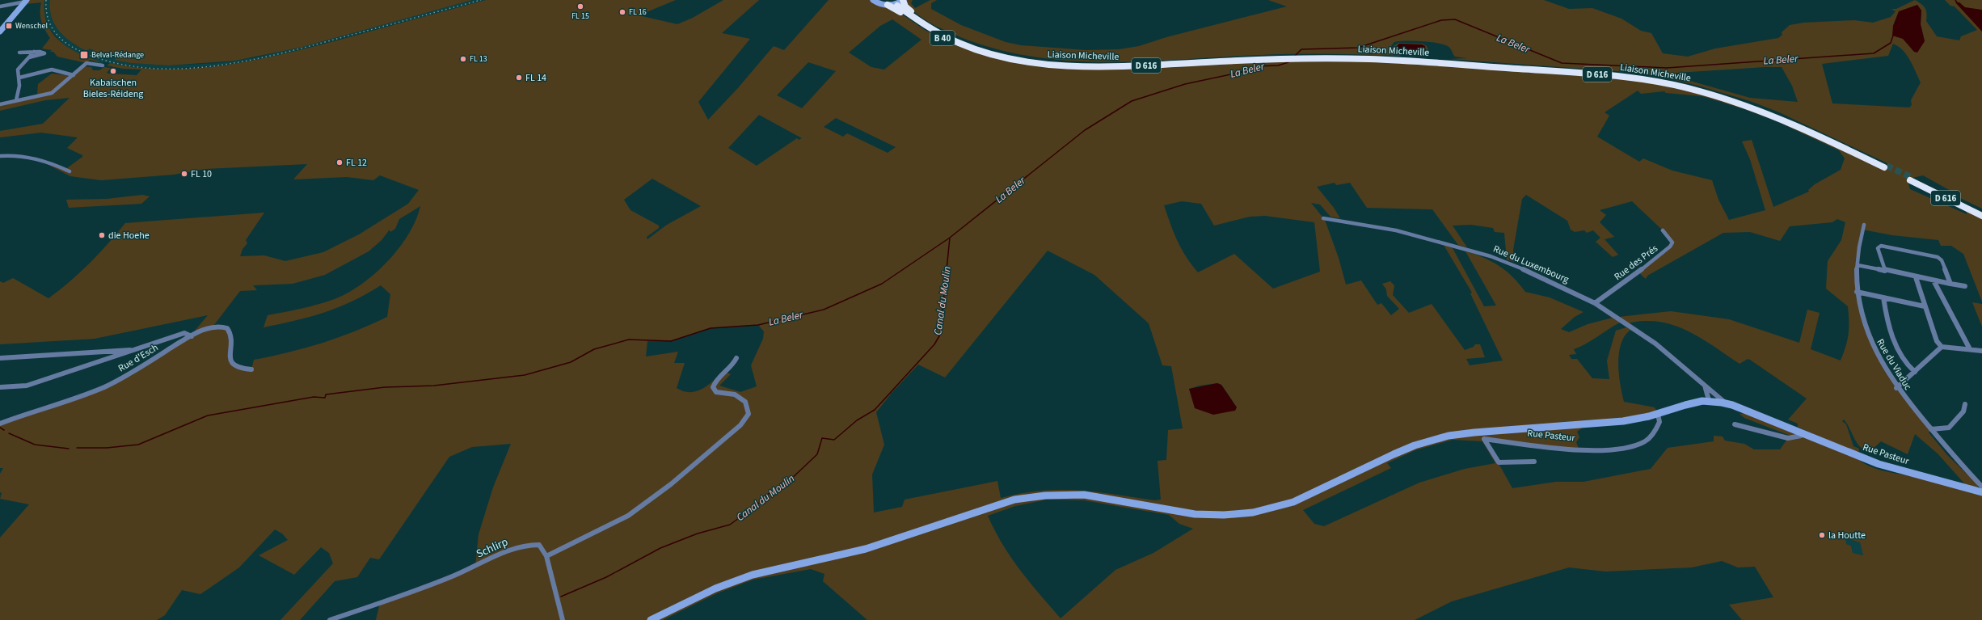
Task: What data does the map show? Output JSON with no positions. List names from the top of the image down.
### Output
{
  "streets": {
    "highway": ["B 40", "Liaison Micheville", "D 616"],
    "main road": ["Rue Pasteur"],
    "street": [
      "Rue des Prés",
      "Rue du Luxembourg",
      "Rue d'Esch",
      "Rue du Viaduc",
      "Schlirp"
    ]
  },
  "crossings": [
    ["B 40", "Liaison Micheville"],
    ["Rue des Prés", "Rue du Luxembourg"],
    ["Rue du Luxembourg", "Rue Pasteur"]
  ],
  "water": ["La Beler", "Canal du Moulin"],
  "places": {
    "other": [
      "FL 15",
      "FL 16",
      "FL 13",
      "Kabaischen Bieles-Réideng",
      "FL 14",
      "FL 12",
      "FL 10",
      "die Hoehe",
      "la Houtte"
    ],
    "transit": ["Wenschel", "Belval-Rédange"]
  }
}
